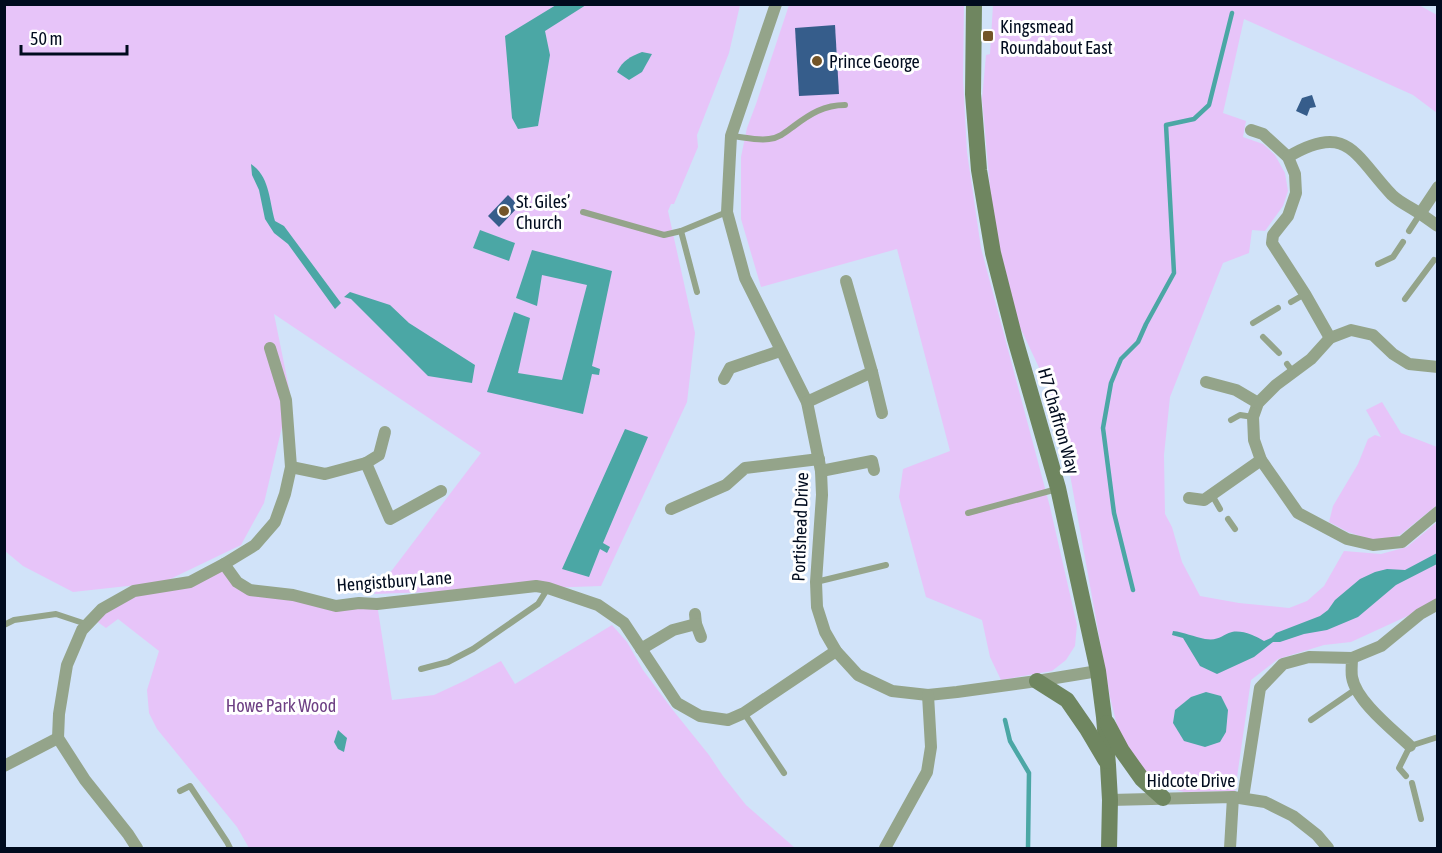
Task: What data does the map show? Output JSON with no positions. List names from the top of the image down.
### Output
{
  "streets": {
    "street": [
      "H7 Chaffron Way",
      "Portishead Drive",
      "Hengistbury Lane",
      "Hidcote Drive"
    ]
  },
  "crossings": [
    ["H7 Chaffron Way", "Portishead Drive"],
    ["H7 Chaffron Way", "Hidcote Drive"],
    ["Portishead Drive", "Hengistbury Lane"]
  ],
  "parks": ["Howe Park Wood"],
  "places": {
    "transit": ["Kingsmead Roundabout East"],
    "other": ["Prince George", "St. Giles’ Church"]
  },
  "scale_bar": "50 m"
}
